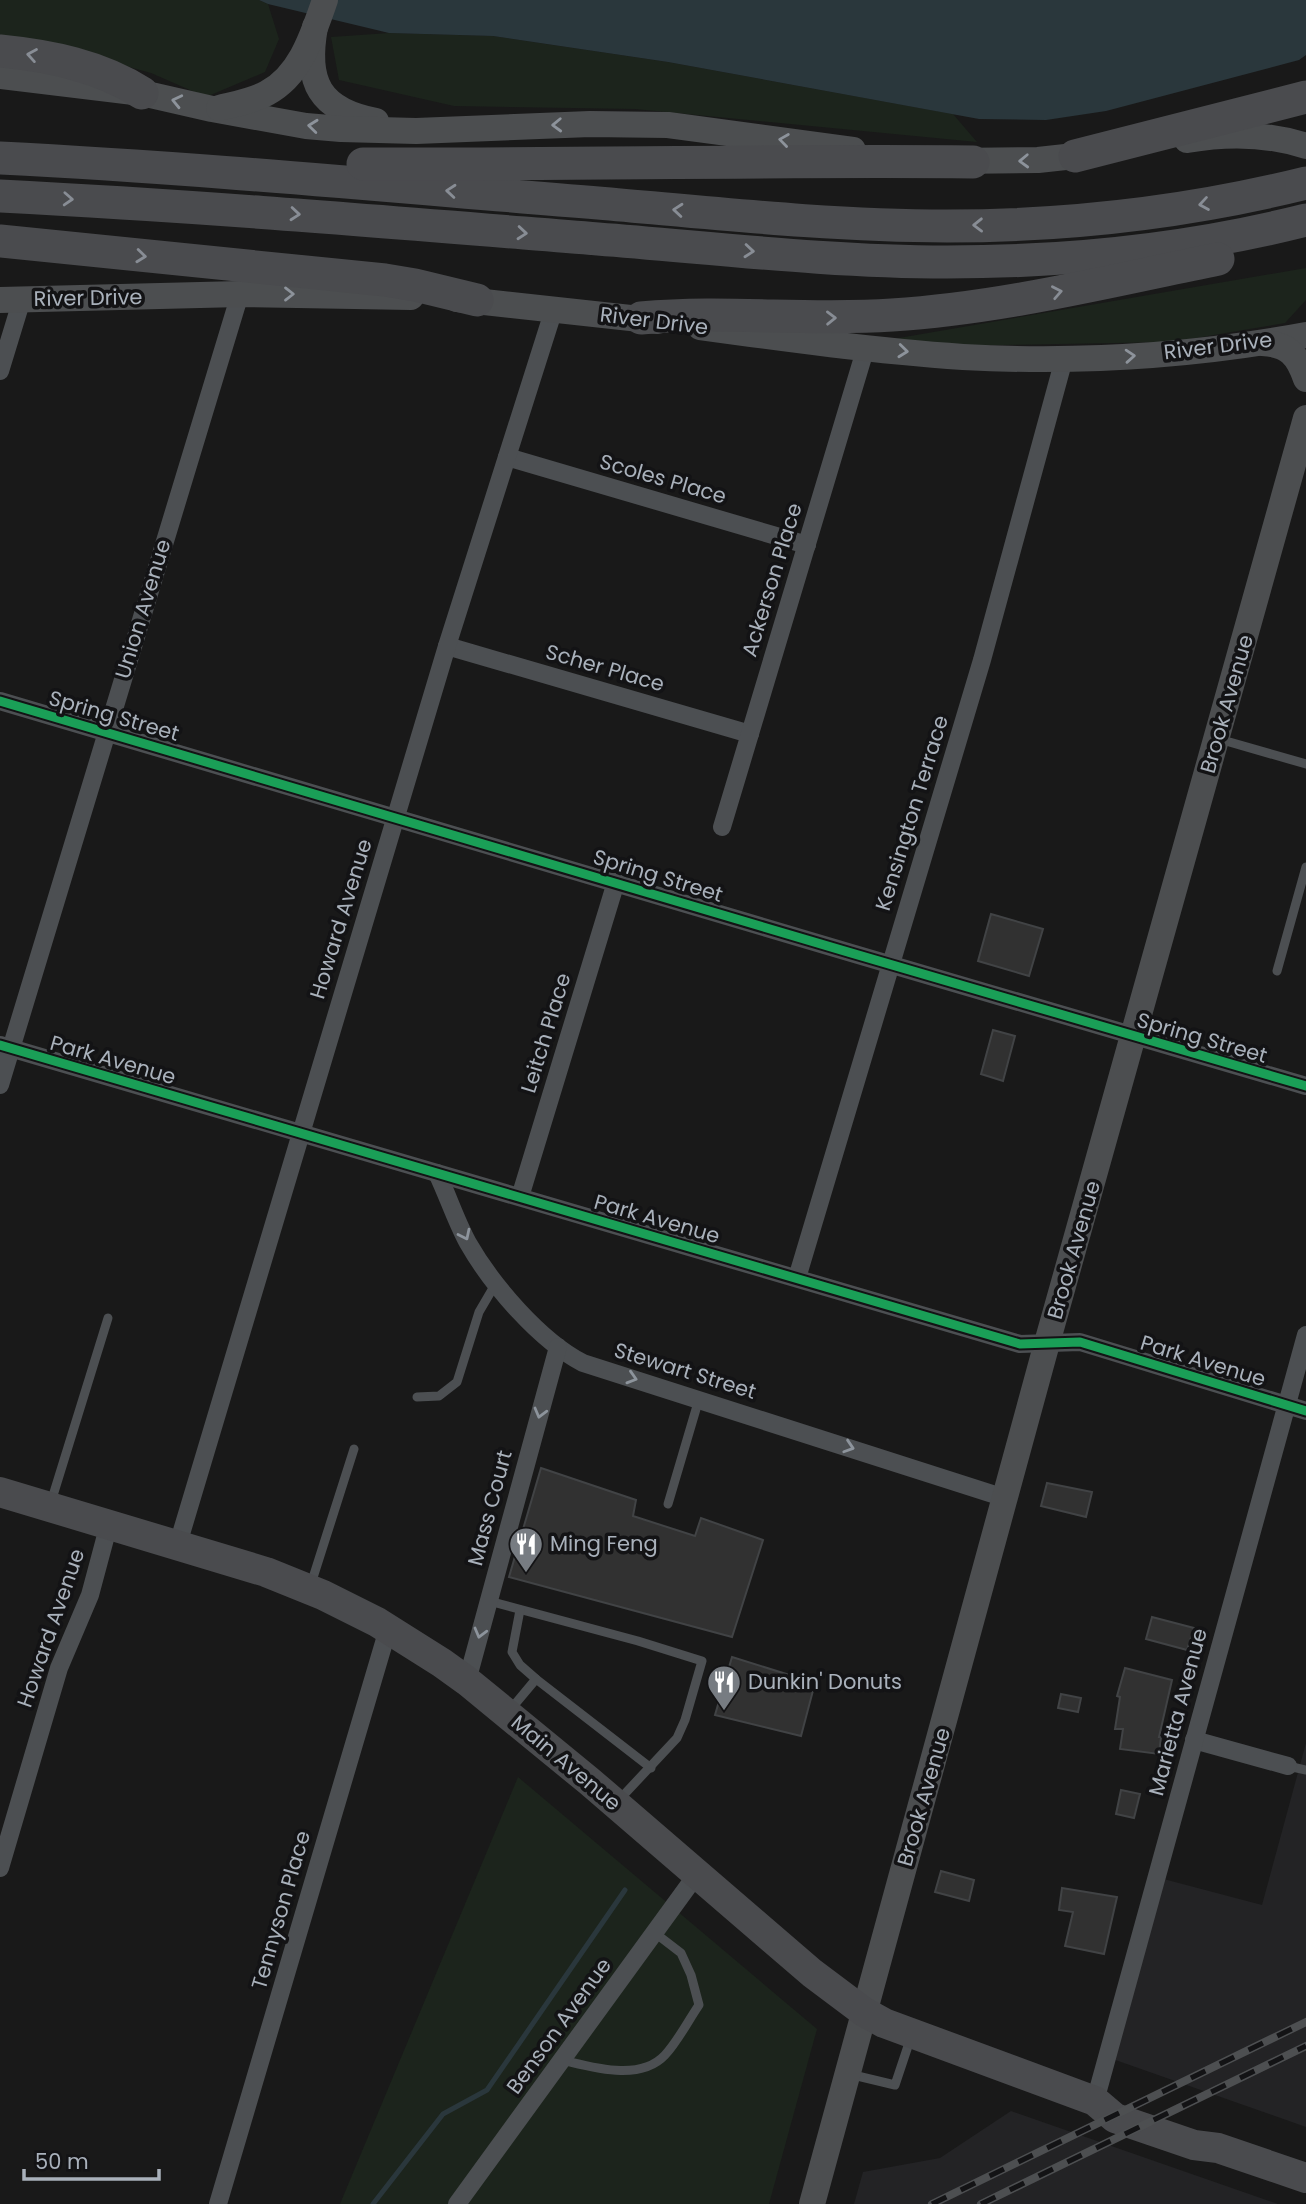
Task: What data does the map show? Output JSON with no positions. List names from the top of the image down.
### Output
{
  "streets": {
    "main road": ["River Drive", "Brook Avenue", "Main Avenue"],
    "street": [
      "Scoles Place",
      "Ackerson Place",
      "Union Avenue",
      "Scher Place",
      "Spring Street",
      "Kensington Terrace",
      "Howard Avenue",
      "Leitch Place",
      "Park Avenue",
      "Stewart Street",
      "Mass Court",
      "Marietta Avenue",
      "Tennyson Place",
      "Benson Avenue"
    ]
  },
  "crossings": [
    ["River Drive", "Ackerson Place"],
    ["River Drive", "Union Avenue"],
    ["River Drive", "Kensington Terrace"],
    ["River Drive", "Howard Avenue"],
    ["Scoles Place", "Ackerson Place"],
    ["Scoles Place", "Howard Avenue"],
    ["Ackerson Place", "Scher Place"],
    ["Union Avenue", "Spring Street"],
    ["Union Avenue", "Park Avenue"],
    ["Scher Place", "Howard Avenue"],
    ["Brook Avenue", "Spring Street"],
    ["Brook Avenue", "Park Avenue"],
    ["Brook Avenue", "Stewart Street"],
    ["Brook Avenue", "Main Avenue"],
    ["Spring Street", "Kensington Terrace"],
    ["Spring Street", "Howard Avenue"],
    ["Spring Street", "Leitch Place"],
    ["Kensington Terrace", "Park Avenue"],
    ["Howard Avenue", "Park Avenue"],
    ["Howard Avenue", "Main Avenue"],
    ["Leitch Place", "Park Avenue"],
    ["Park Avenue", "Stewart Street"],
    ["Park Avenue", "Marietta Avenue"],
    ["Stewart Street", "Mass Court"],
    ["Mass Court", "Main Avenue"],
    ["Marietta Avenue", "Main Avenue"],
    ["Main Avenue", "Tennyson Place"],
    ["Main Avenue", "Benson Avenue"]
  ],
  "one_way": ["Stewart Street", "Mass Court"],
  "places": {
    "restaurant": ["Ming Feng", "Dunkin' Donuts"]
  },
  "scale_bar": "50 m"
}
